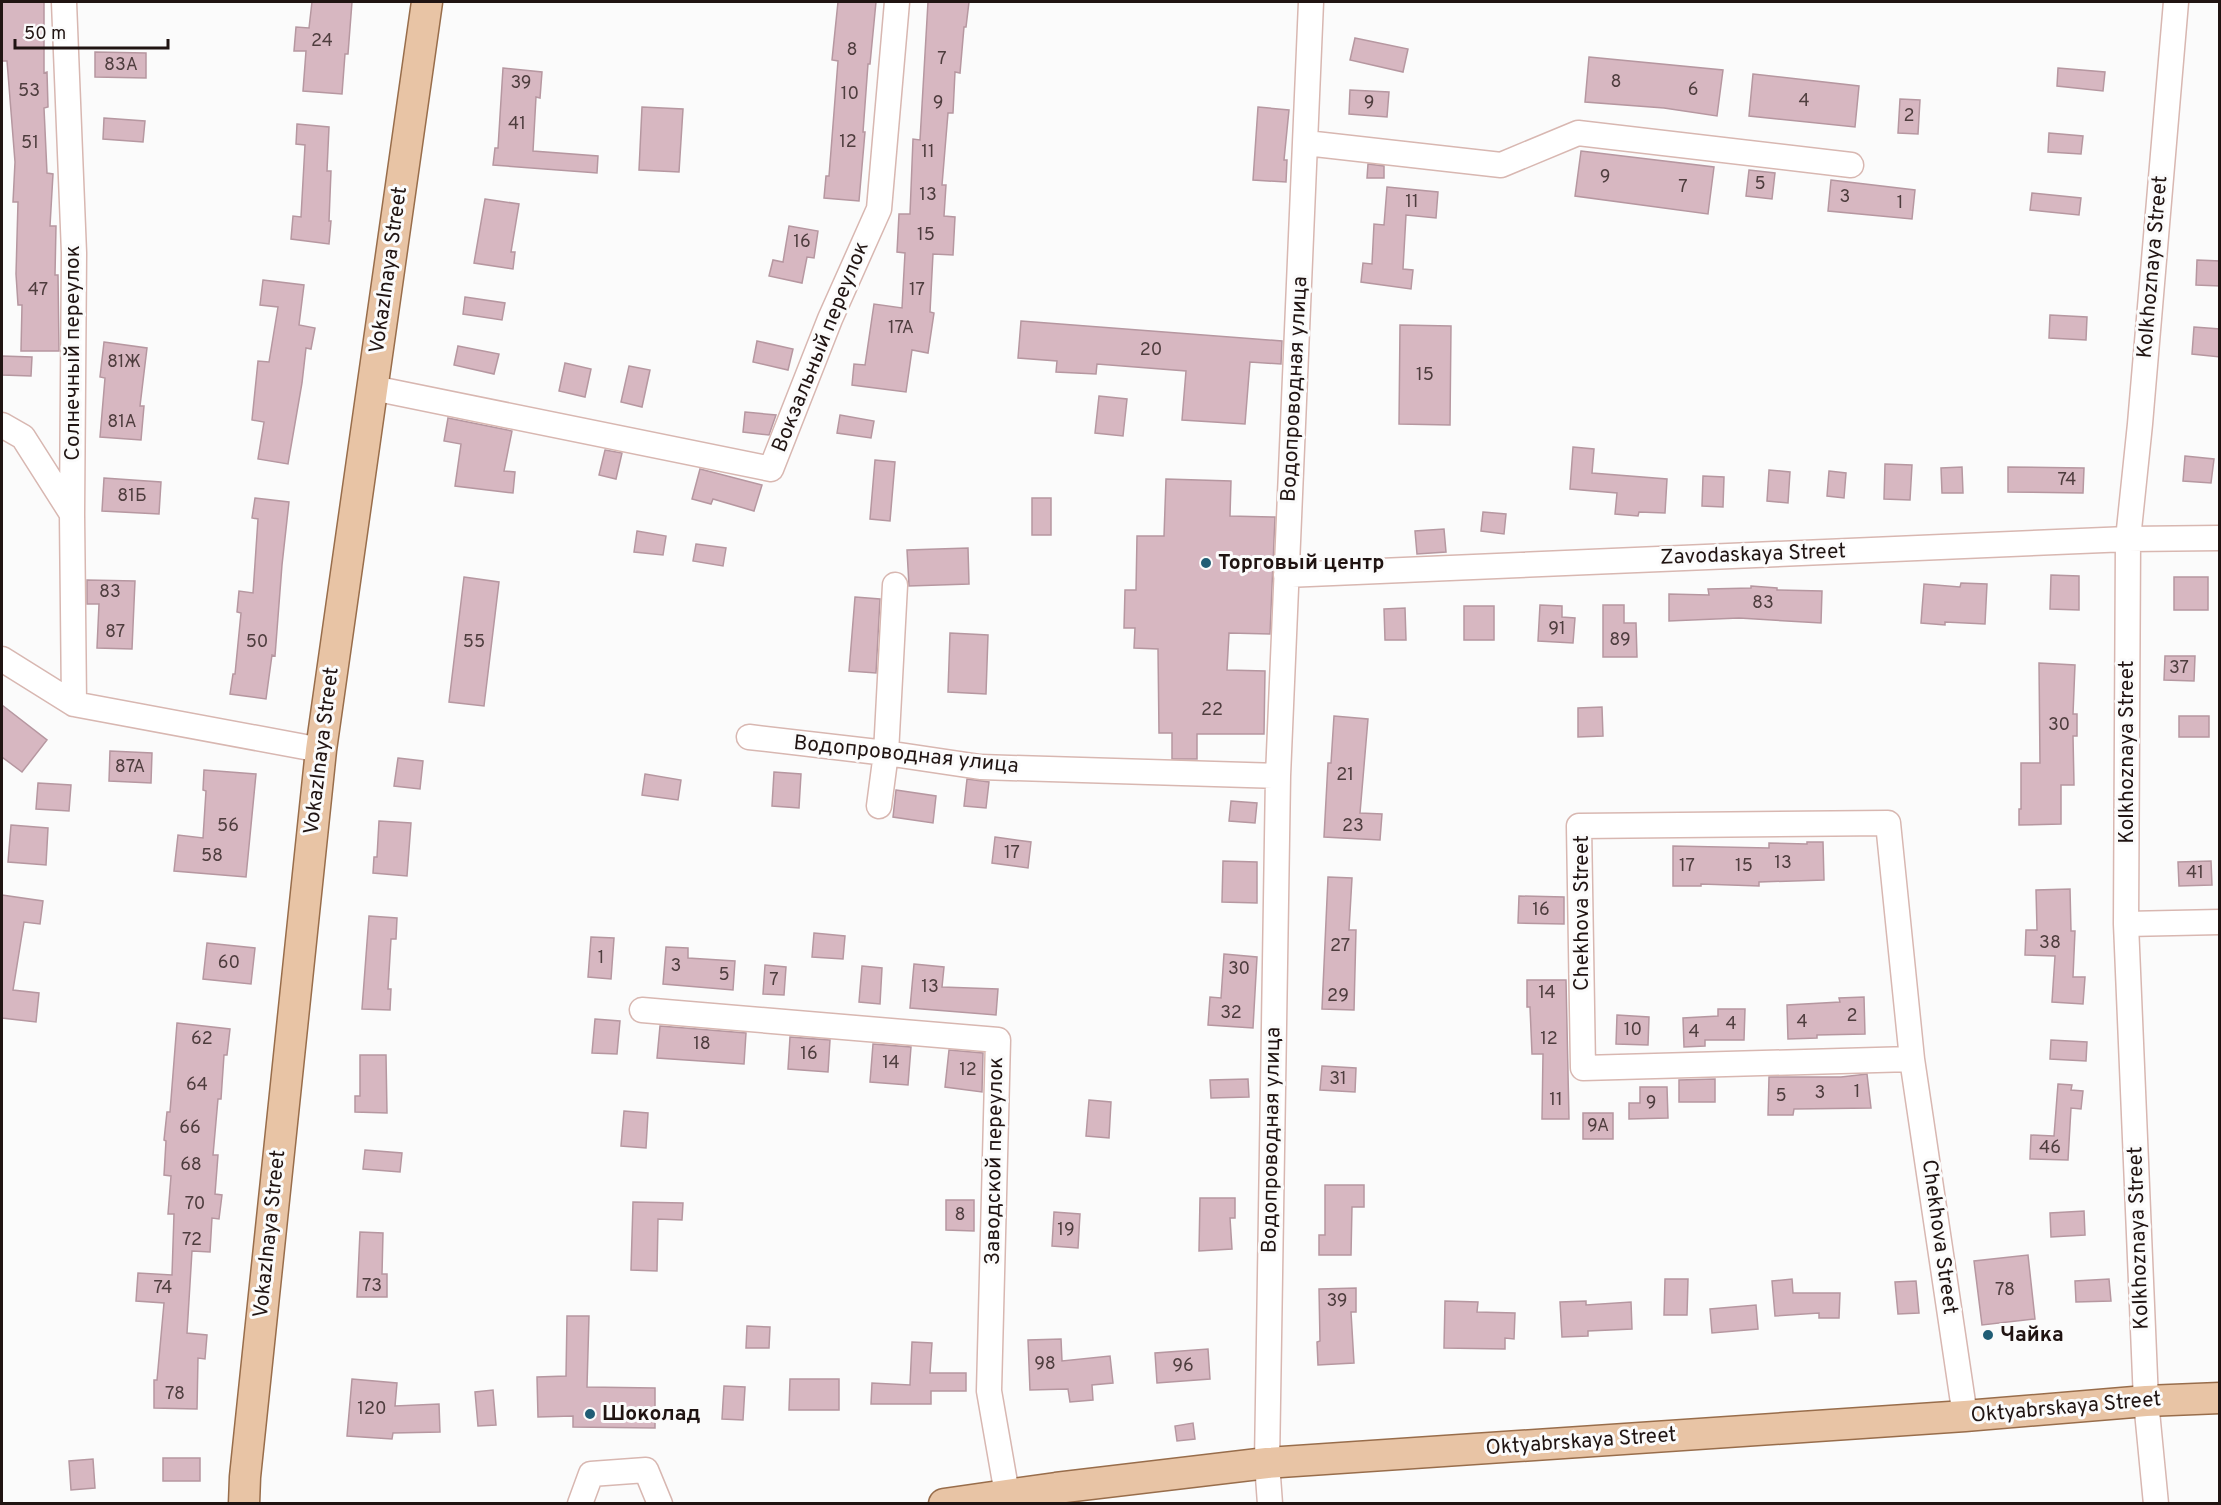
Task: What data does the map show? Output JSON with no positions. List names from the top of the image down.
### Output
{
  "streets": {
    "main road": ["Vokazlnaya Street", "Oktyabrskaya Street"],
    "street": [
      "Kolkhoznaya Street",
      "Вокзальный переулок",
      "Солнечный переулок",
      "Водопроводная улица",
      "Zavodaskaya Street",
      "Chekhova Street",
      "Заводской переулок"
    ]
  },
  "crossings": [
    ["Kolkhoznaya Street", "Zavodaskaya Street"],
    ["Kolkhoznaya Street", "Oktyabrskaya Street"],
    ["Vokazlnaya Street", "Вокзальный переулок"],
    ["Водопроводная улица", "Zavodaskaya Street"],
    ["Водопроводная улица", "Oktyabrskaya Street"],
    ["Chekhova Street", "Oktyabrskaya Street"],
    ["Заводской переулок", "Oktyabrskaya Street"]
  ],
  "places": ["Торговый центр", "Чайка", "Шоколад"],
  "house_numbers": [
    "24",
    "8",
    "7",
    "83А",
    "8",
    "39",
    "6",
    "53",
    "10",
    "4",
    "9",
    "9",
    "2",
    "41",
    "12",
    "51",
    "11",
    "9",
    "5",
    "7",
    "13",
    "3",
    "11",
    "1",
    "15",
    "16",
    "47",
    "17",
    "17А",
    "20",
    "81Ж",
    "15",
    "81А",
    "74",
    "81Б",
    "83",
    "83",
    "91",
    "87",
    "89",
    "50",
    "55",
    "37",
    "22",
    "30",
    "87А",
    "21",
    "56",
    "23",
    "17",
    "58",
    "13",
    "17",
    "15",
    "41",
    "16",
    "38",
    "27",
    "1",
    "60",
    "3",
    "30",
    "5",
    "7",
    "13",
    "14",
    "29",
    "32",
    "2",
    "4",
    "4",
    "10",
    "4",
    "62",
    "12",
    "18",
    "16",
    "14",
    "12",
    "31",
    "64",
    "1",
    "3",
    "5",
    "11",
    "9",
    "9А",
    "66",
    "46",
    "68",
    "70",
    "8",
    "19",
    "72",
    "73",
    "74",
    "78",
    "39",
    "98",
    "96",
    "78",
    "120"
  ],
  "scale_bar": "50 m"
}
